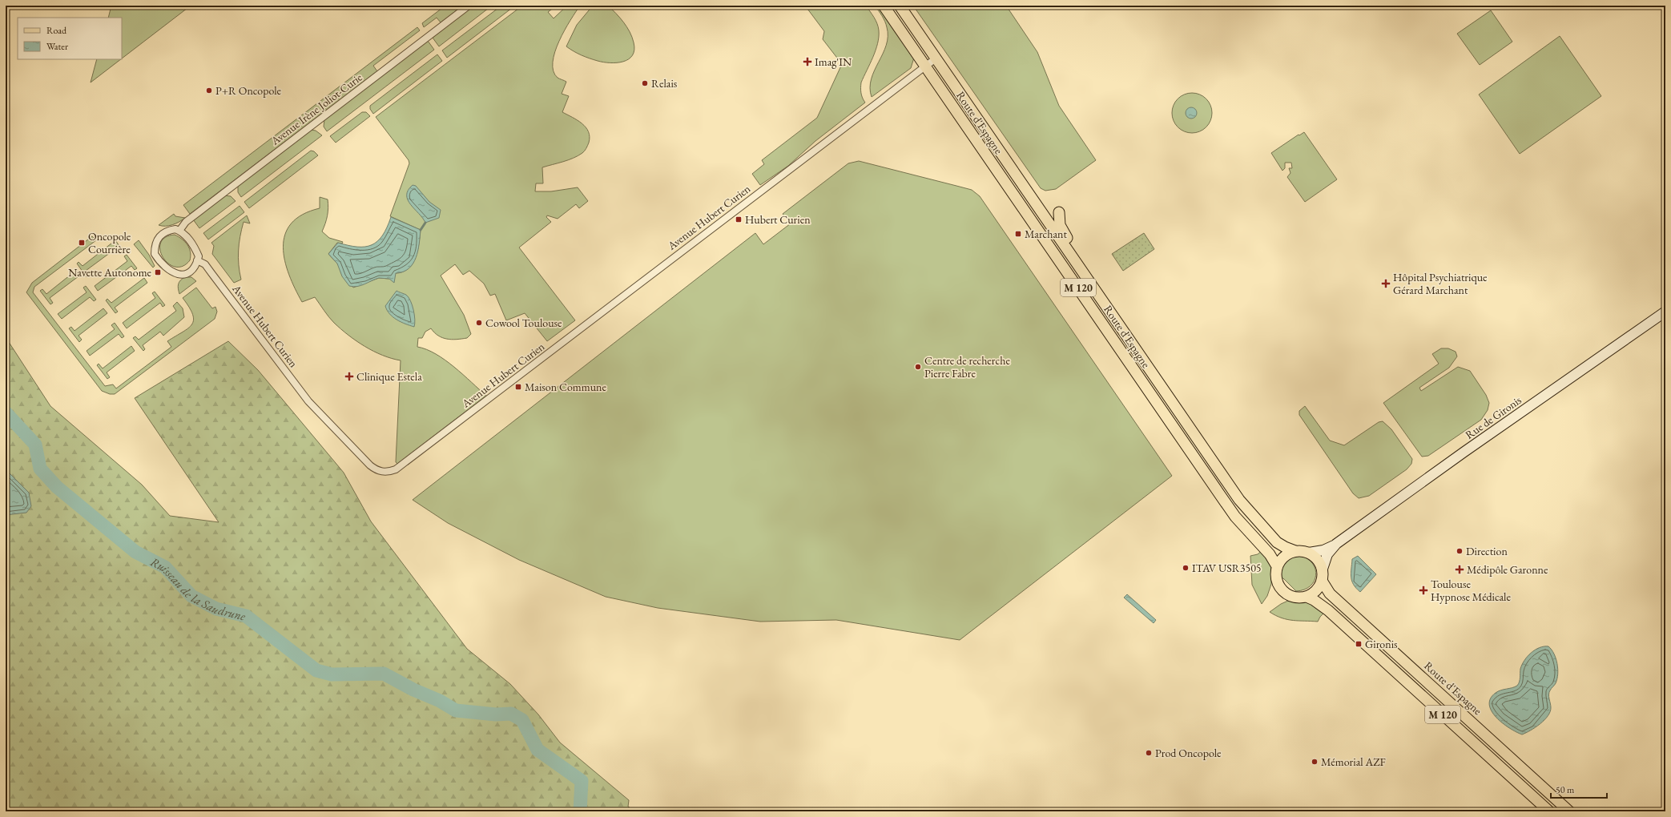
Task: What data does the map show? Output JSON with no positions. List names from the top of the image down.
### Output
{
  "streets": {
    "main road": ["Route d'Espagne", "M 120"],
    "street": ["Avenue Irène Joliot-Curie", "Avenue Hubert Curien", "Rue de Gironis"]
  },
  "crossings": [
    ["Avenue Irène Joliot-Curie", "Avenue Hubert Curien"],
    ["Route d'Espagne", "Avenue Hubert Curien"],
    ["Route d'Espagne", "M 120"],
    ["Route d'Espagne", "Rue de Gironis"],
    ["M 120", "Rue de Gironis"]
  ],
  "water": ["Ruisseau de la Saudrune"],
  "places": {
    "health": [
      "Imag'IN",
      "Hôpital Psychiatrique Gérard Marchant",
      "Clinique Estela",
      "Médipôle Garonne",
      "Toulouse Hypnose Médicale"
    ],
    "other": [
      "Relais",
      "P+R Oncopole",
      "Cowool Toulouse",
      "Centre de recherche Pierre Fabre",
      "Direction",
      "ITAV USR3505",
      "Prod Oncopole",
      "Mémorial AZF"
    ],
    "transit": [
      "Hubert Curien",
      "Marchant",
      "Oncopole Courrière",
      "Navette Autonome",
      "Maison Commune",
      "Gironis"
    ]
  },
  "legend": ["Road", "Water"],
  "scale_bar": "50 m"
}
